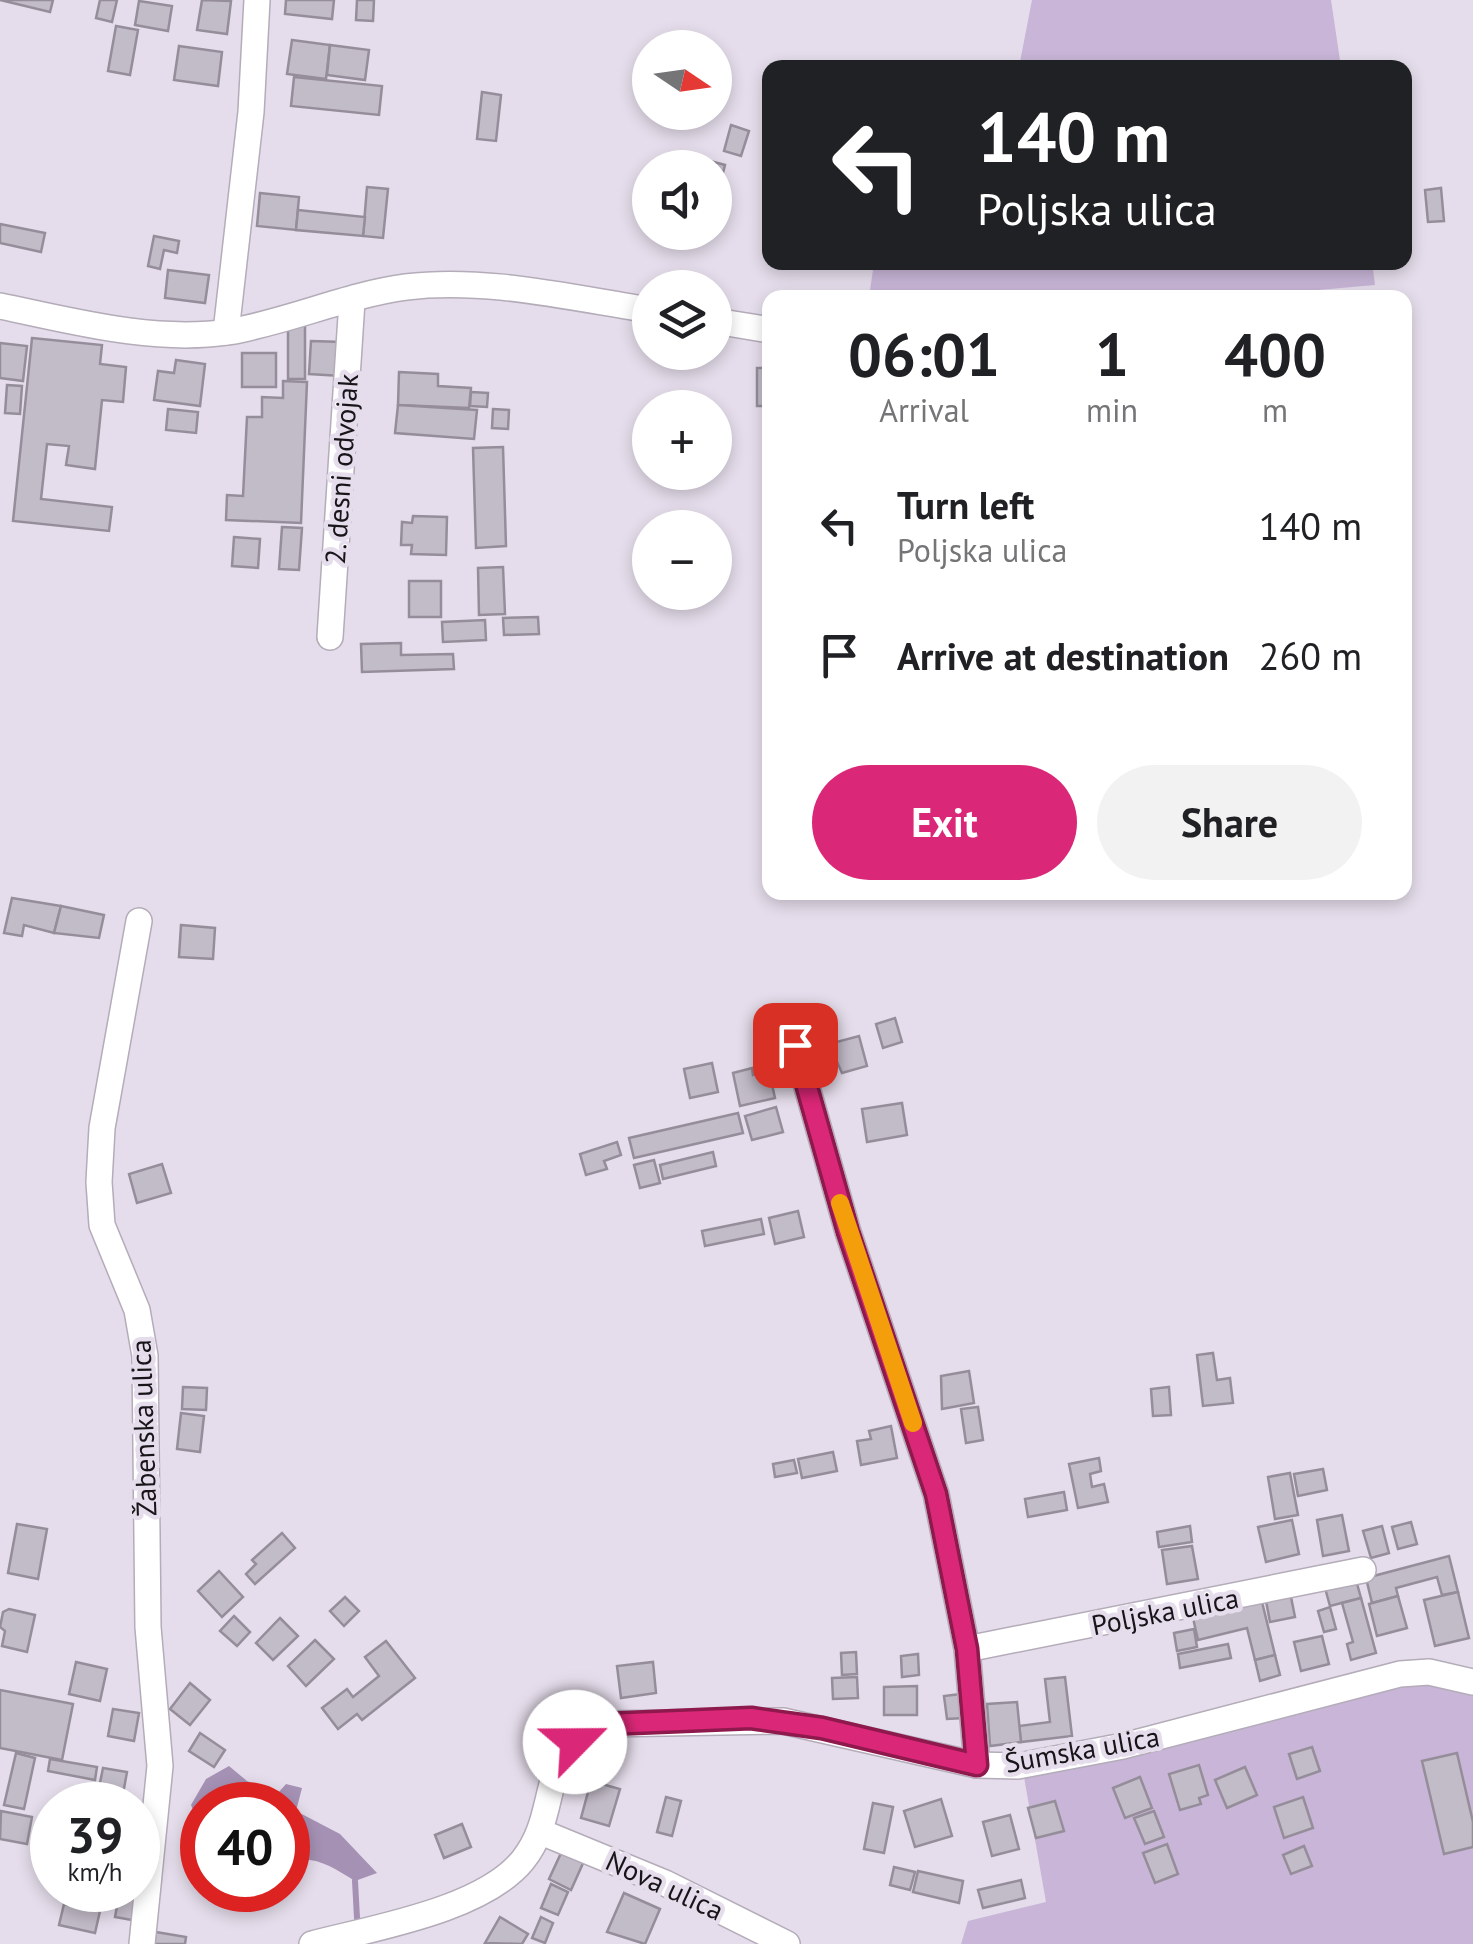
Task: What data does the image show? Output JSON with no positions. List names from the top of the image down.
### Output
{
  "streets": {
    "street": [
      "2. desni odvojak",
      "Žabenska ulica",
      "Poljska ulica",
      "Šumska ulica",
      "Nova ulica"
    ]
  },
  "crossings": [
    ["Šumska ulica", "Nova ulica"]
  ],
  "north": "right",
  "page": {
    "map_buttons": ["+", "−"],
    "turn": ["140 m", "Poljska ulica"],
    "eta": [
      "06:01",
      "Arrival",
      "1",
      "min",
      "400",
      "m"
    ],
    "list": [
      {
        "name": "Turn left",
        "note": "Poljska ulica",
        "value": "140 m"
      },
      {
        "name": "Arrive at destination",
        "value": "260 m"
      }
    ],
    "buttons": ["Exit", "Share"],
    "speed": "39 km/h",
    "limit": "40"
  }
}
